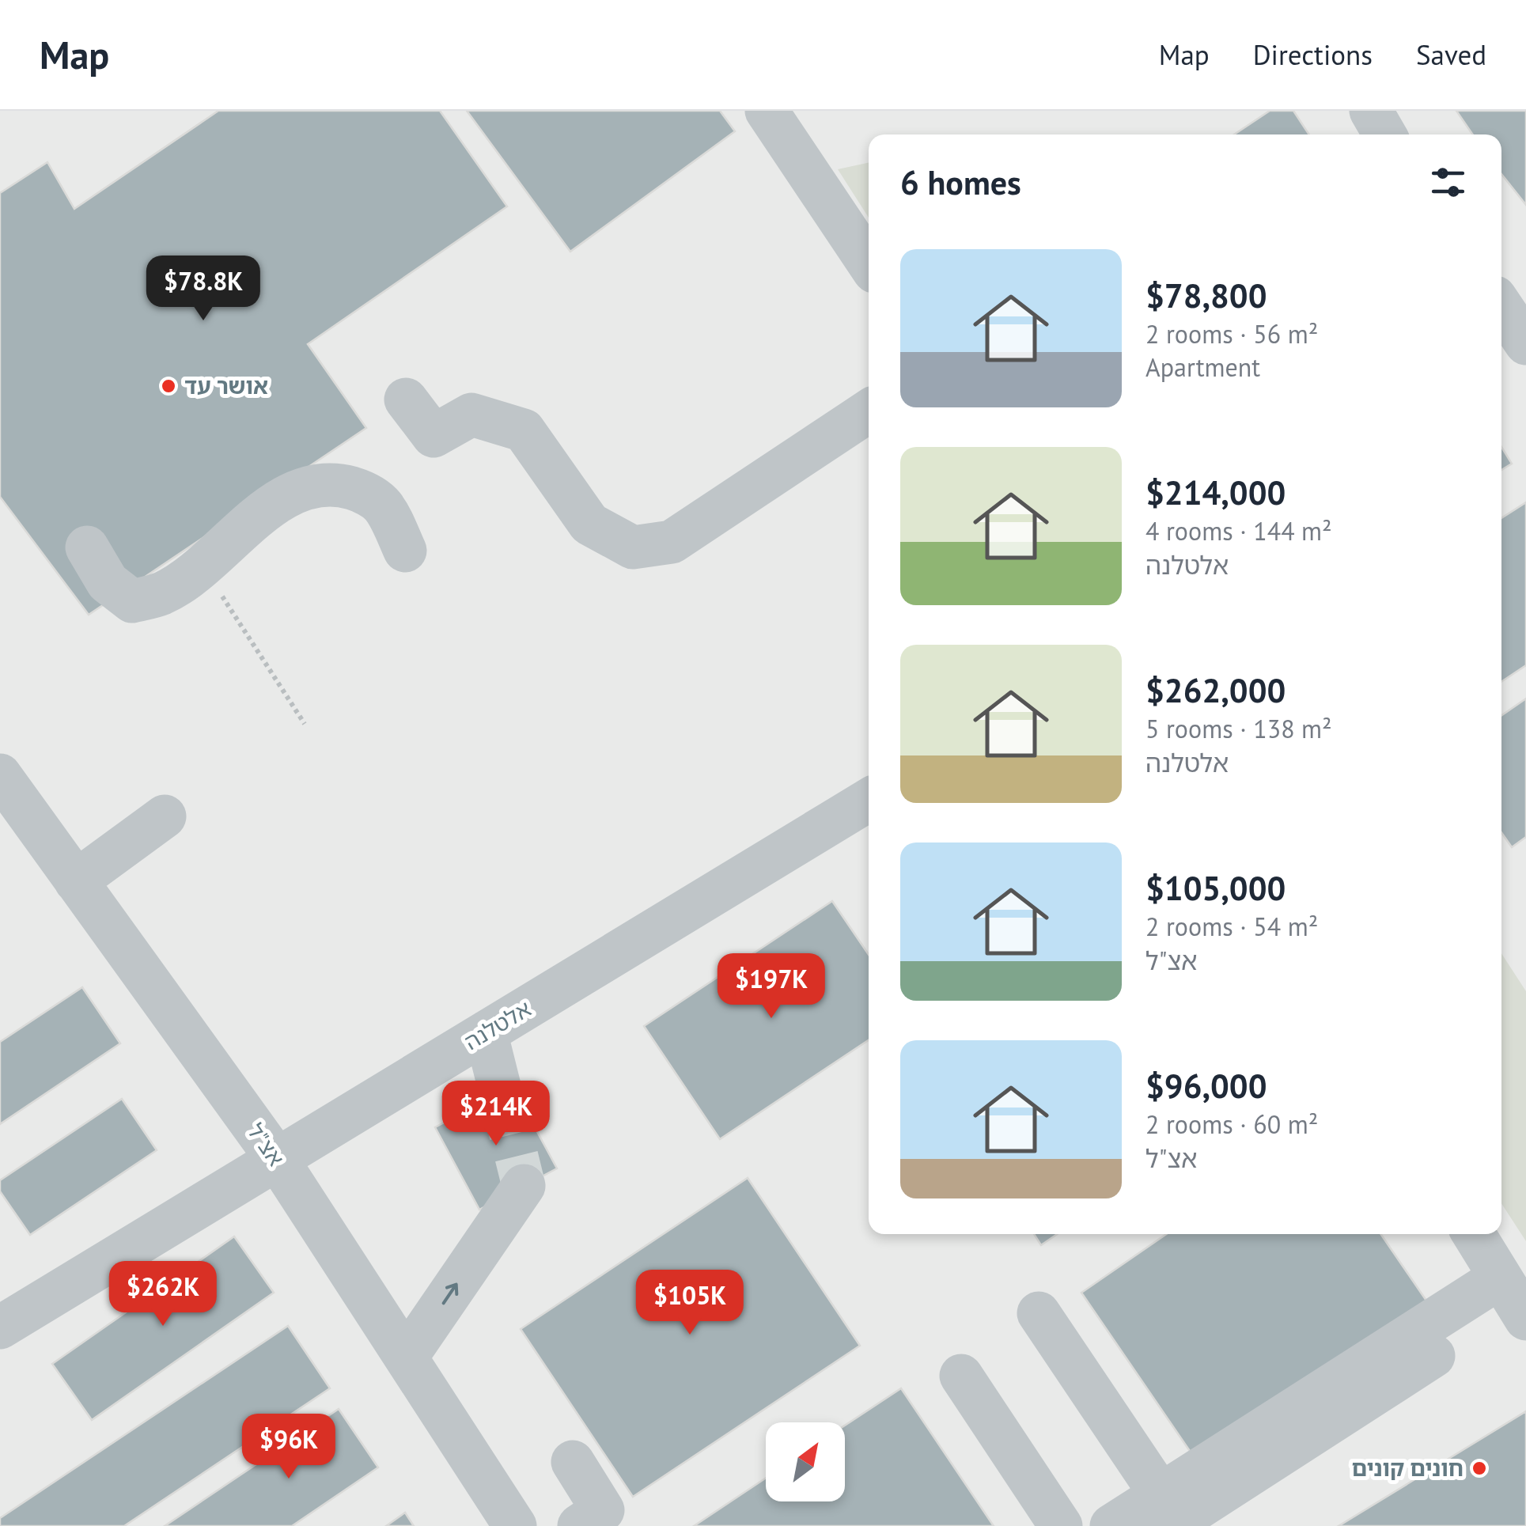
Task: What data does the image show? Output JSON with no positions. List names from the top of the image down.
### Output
{
  "streets": {
    "street": ["אלטלנה", "אצ\"ל"]
  },
  "crossings": [
    ["אלטלנה", "אצ\"ל"]
  ],
  "places": ["אושר עד", "חונים קונים"],
  "north": "top right",
  "page": {
    "header": "Map",
    "nav": ["Map", "Directions", "Saved"],
    "heading": "6 homes",
    "list": [
      {
        "name": "$78,800",
        "note": "2 rooms · 56 m² · Apartment"
      },
      {
        "name": "$214,000",
        "note": "4 rooms · 144 m² · אלטלנה"
      },
      {
        "name": "$262,000",
        "note": "5 rooms · 138 m² · אלטלנה"
      },
      {
        "name": "$105,000",
        "note": "2 rooms · 54 m² · אצ\"ל"
      },
      {
        "name": "$96,000",
        "note": "2 rooms · 60 m² · אצ\"ל"
      }
    ],
    "price": [
      "$78.8K",
      "$197K",
      "$214K",
      "$262K",
      "$105K",
      "$96K"
    ]
  }
}
